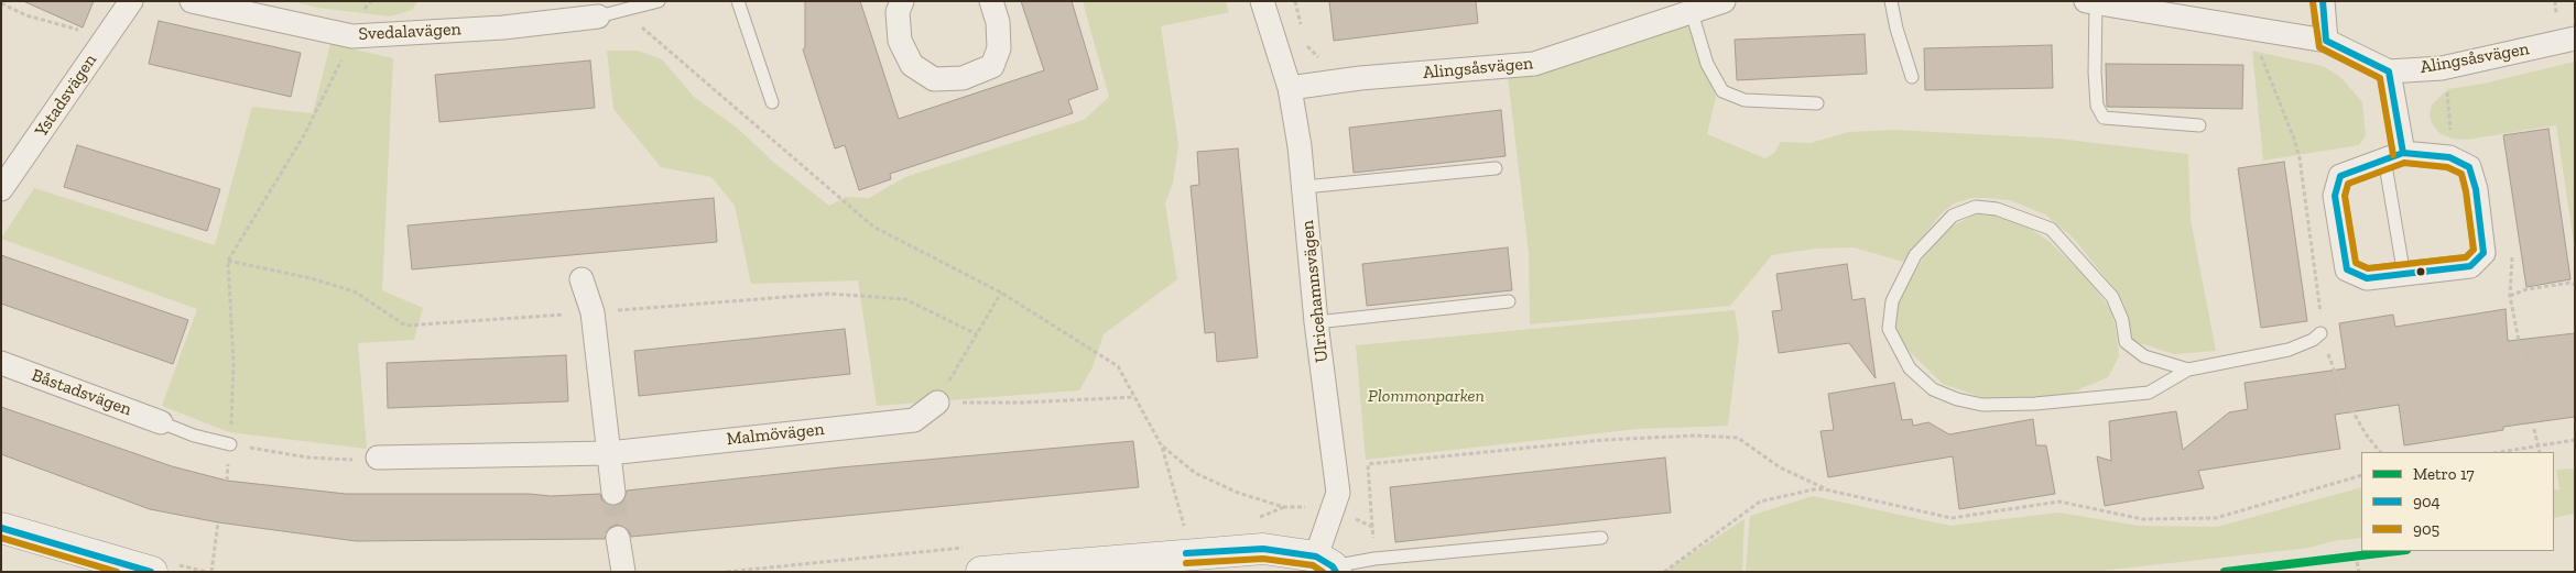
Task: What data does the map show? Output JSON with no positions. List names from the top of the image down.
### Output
{
  "streets": {
    "street": [
      "Svedalavägen",
      "Alingsåsvägen",
      "Ystadsvägen",
      "Ulricehamnsvägen",
      "Båstadsvägen",
      "Malmövägen"
    ]
  },
  "crossings": [
    ["Alingsåsvägen", "Ulricehamnsvägen"]
  ],
  "parks": ["Plommonparken"],
  "lines": ["transit line 904", "transit line 905", "metro line 17"],
  "legend": ["Metro 17", "904", "905"]
}
